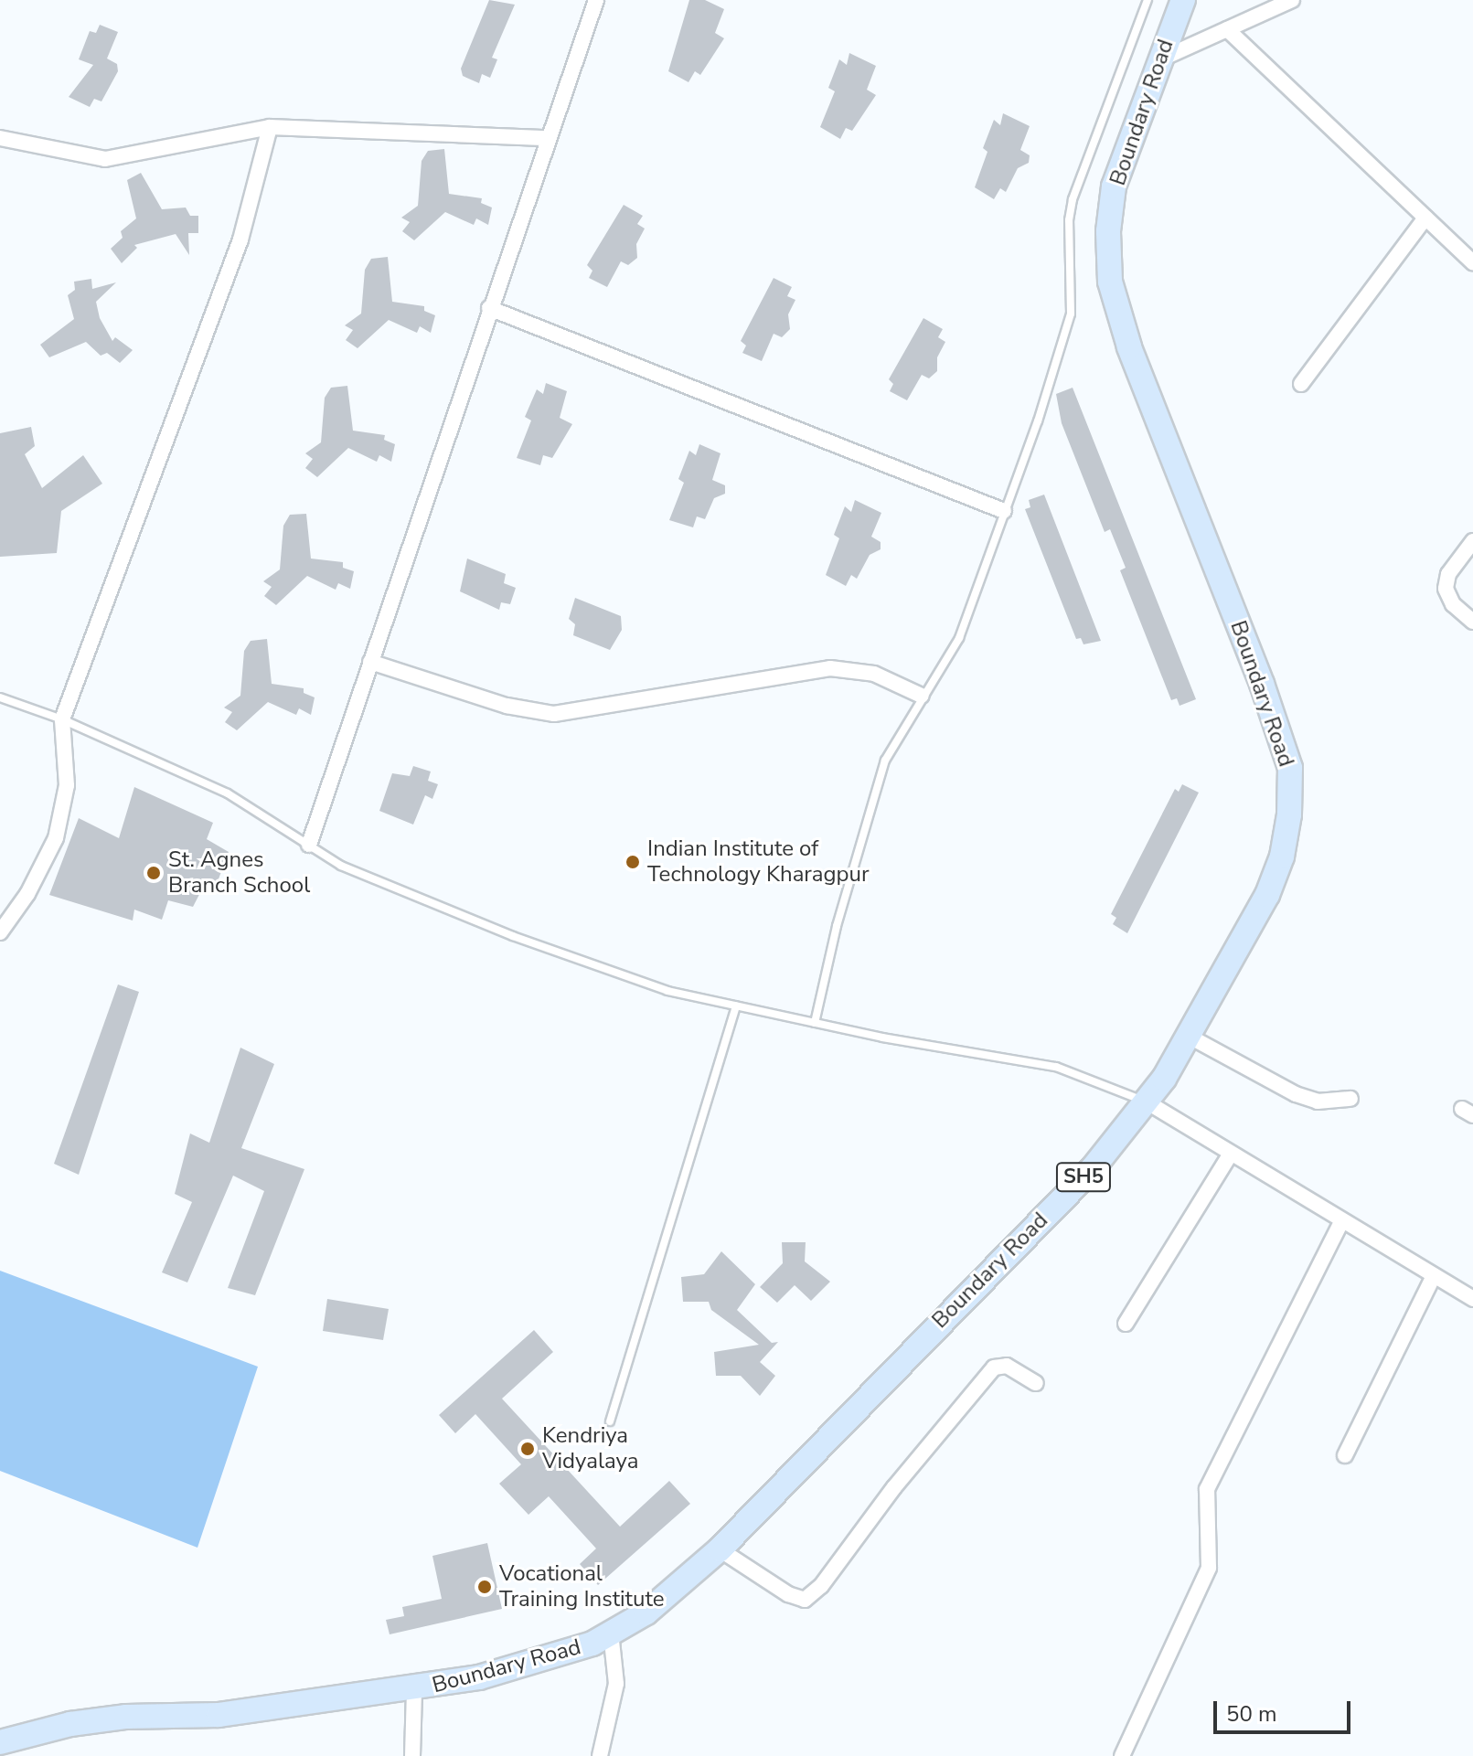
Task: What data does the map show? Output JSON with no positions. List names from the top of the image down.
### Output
{
  "streets": {
    "main road": ["Boundary Road", "SH5"]
  },
  "places": [
    "Indian Institute of Technology Kharagpur",
    "St. Agnes Branch School",
    "Kendriya Vidyalaya",
    "Vocational Training Institute"
  ],
  "scale_bar": "50 m"
}
